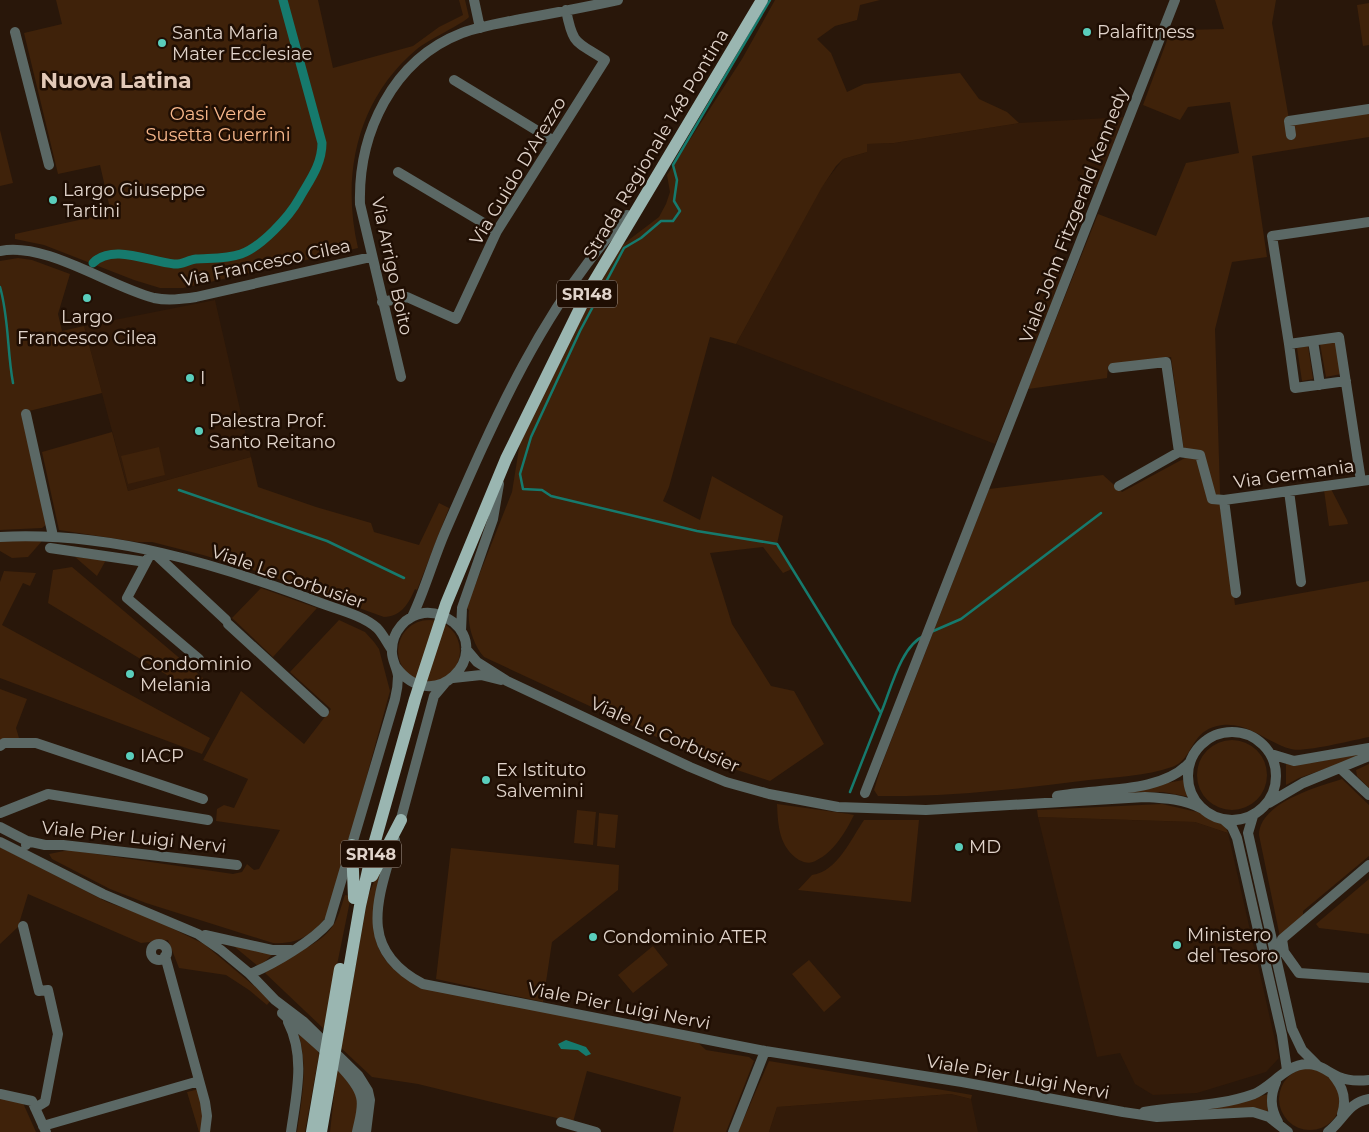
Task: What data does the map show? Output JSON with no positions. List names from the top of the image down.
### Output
{
  "streets": {
    "main road": ["Strada Regionale 148 Pontina", "SR148"],
    "street": [
      "Via Guido D'Arezzo",
      "Viale John Fitzgerald Kennedy",
      "Via Francesco Cilea",
      "Via Arrigo Boito",
      "Via Germania",
      "Viale Le Corbusier",
      "Viale Pier Luigi Nervi"
    ]
  },
  "crossings": [
    ["Via Guido D'Arezzo", "Via Arrigo Boito"],
    ["Via Francesco Cilea", "Via Arrigo Boito"],
    ["Viale Le Corbusier", "Viale Pier Luigi Nervi"]
  ],
  "districts": ["Nuova Latina"],
  "parks": ["Oasi Verde Susetta Guerrini"],
  "places": [
    "Palafitness",
    "Santa Maria Mater Ecclesiae",
    "Largo Giuseppe Tartini",
    "Largo Francesco Cilea",
    "I",
    "Palestra Prof. Santo Reitano",
    "Condominio Melania",
    "IACP",
    "Ex Istituto Salvemini",
    "MD",
    "Condominio ATER",
    "Ministero del Tesoro"
  ]
}
